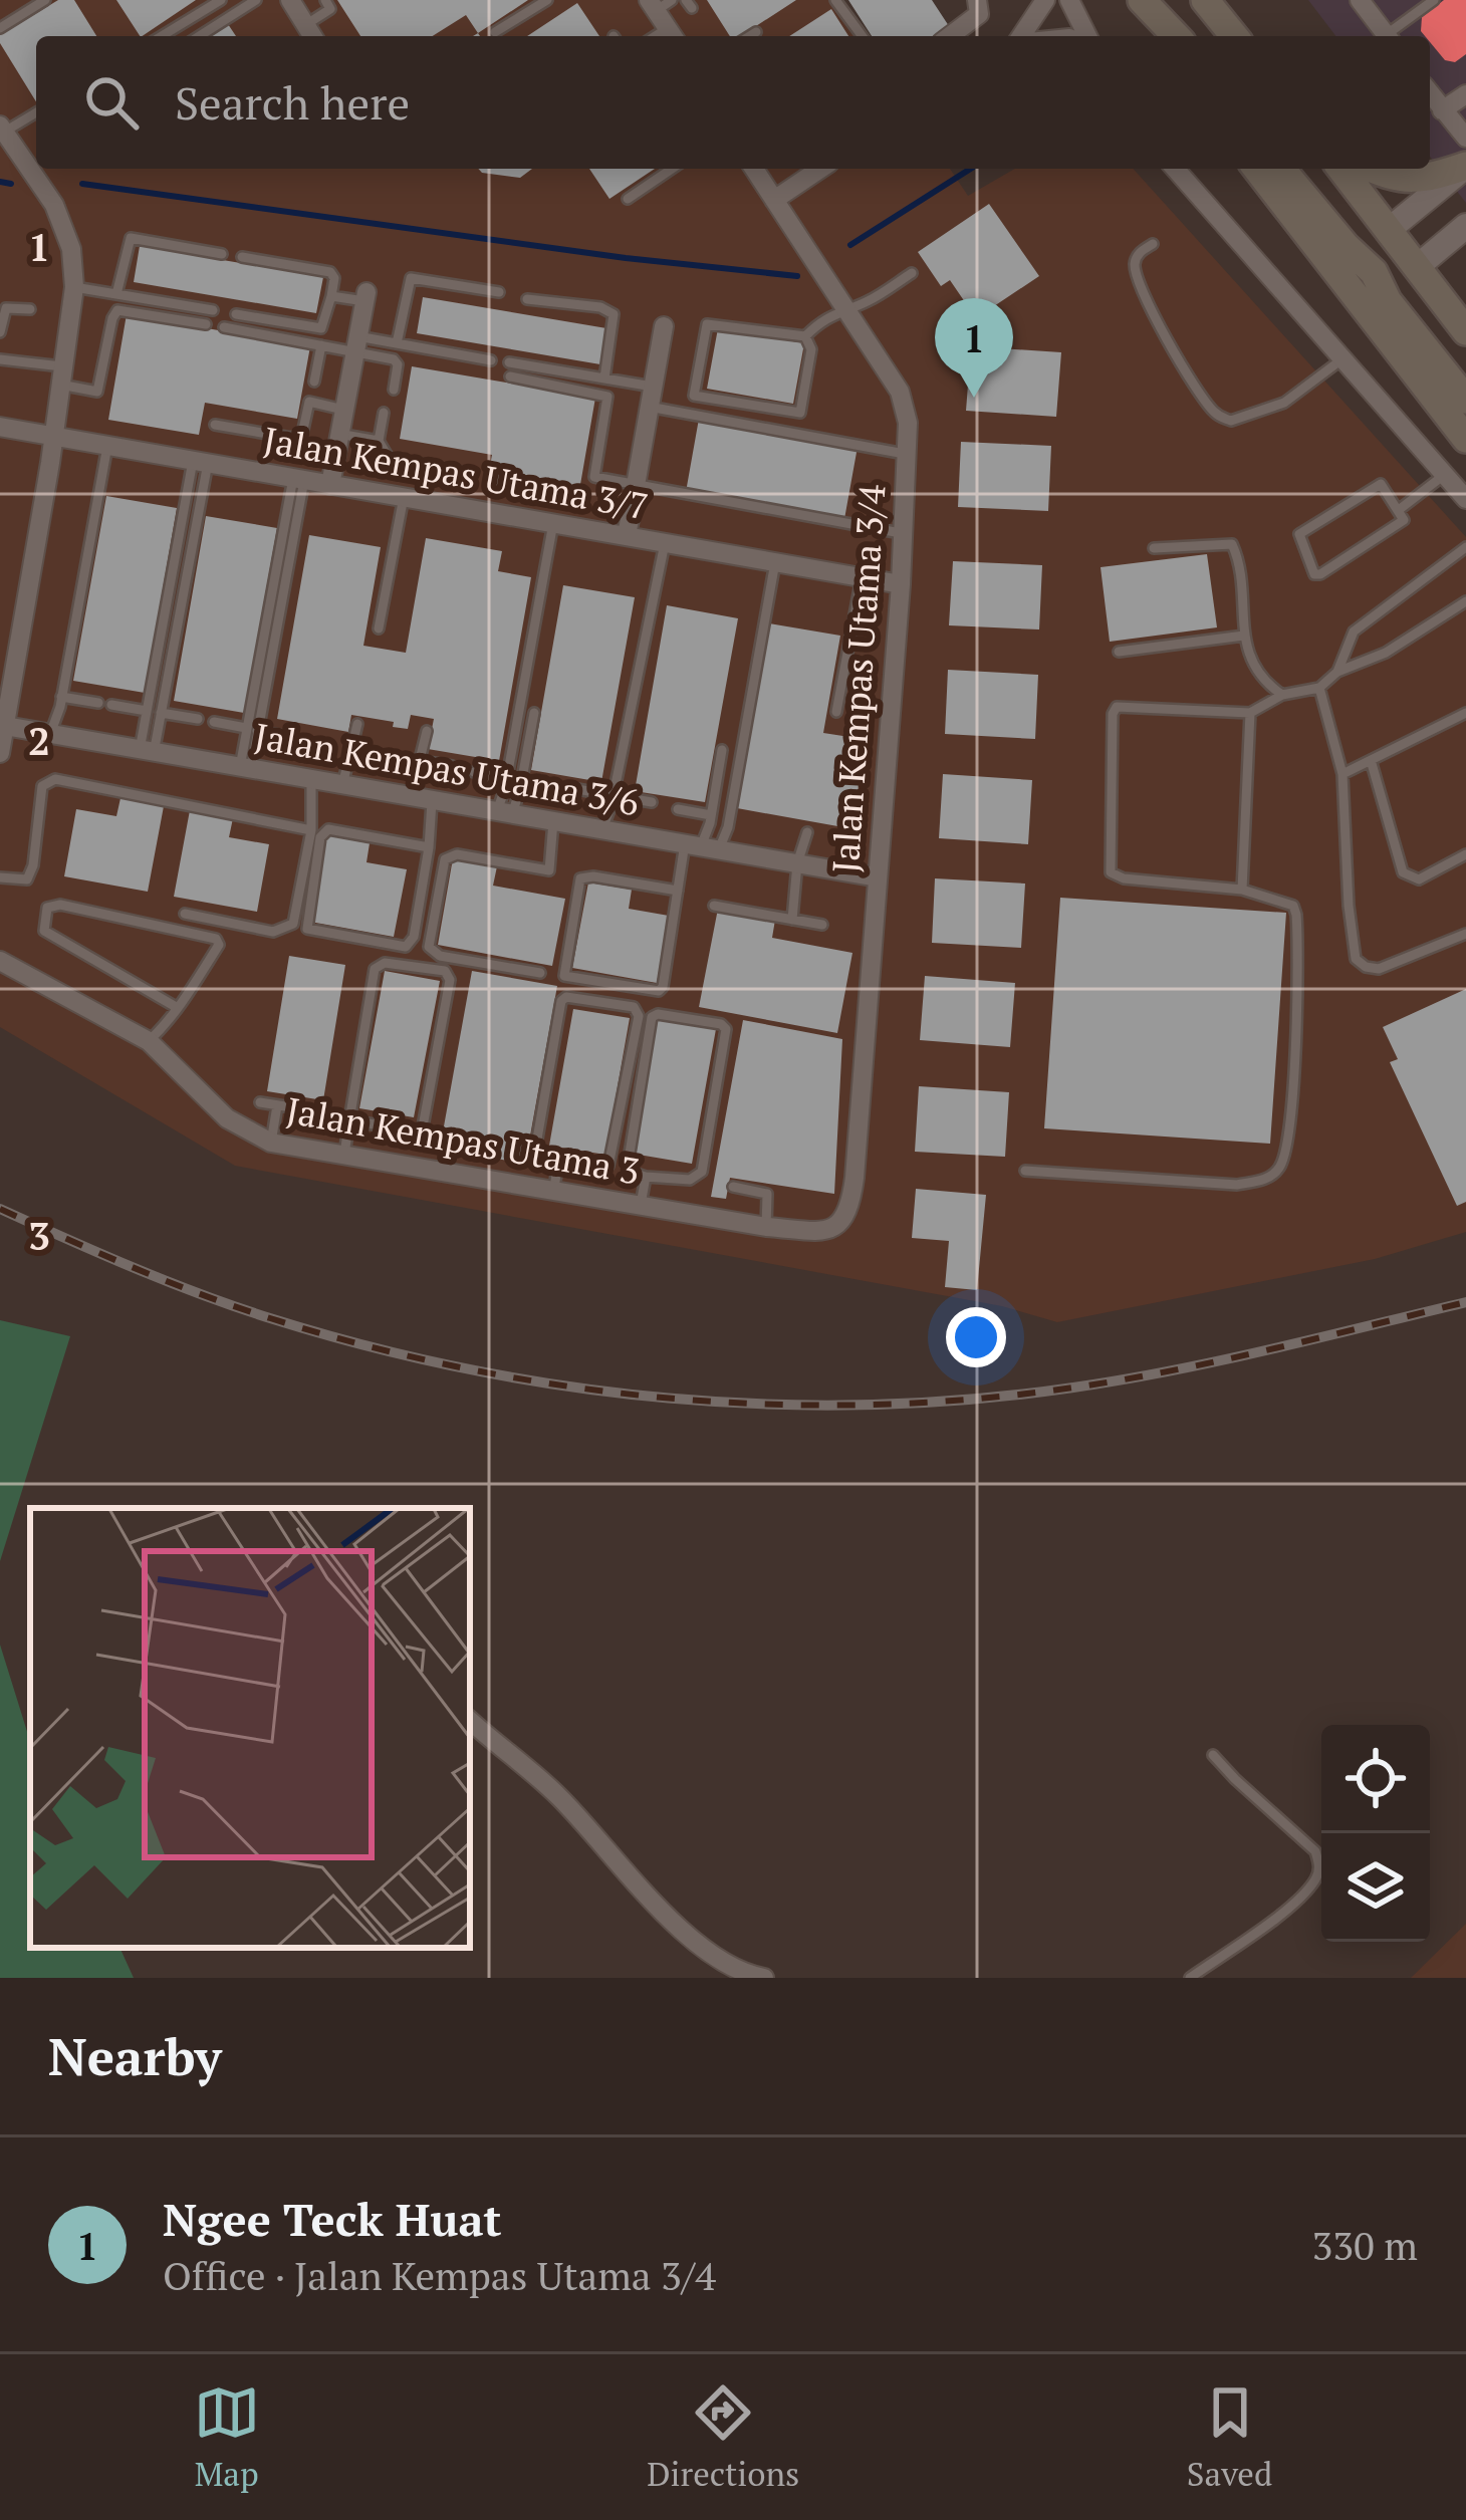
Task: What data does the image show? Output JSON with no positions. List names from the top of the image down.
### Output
{
  "streets": {
    "street": [
      "Jalan Kempas Utama 3/7",
      "Jalan Kempas Utama 3/4",
      "Jalan Kempas Utama 3/6",
      "Jalan Kempas Utama 3"
    ]
  },
  "crossings": [
    ["Jalan Kempas Utama 3/7", "Jalan Kempas Utama 3/4"],
    ["Jalan Kempas Utama 3/4", "Jalan Kempas Utama 3/6"],
    ["Jalan Kempas Utama 3/4", "Jalan Kempas Utama 3"]
  ],
  "page": {
    "search": "Search here",
    "pins": "1",
    "heading": "Nearby",
    "list": [
      {
        "mark": "1",
        "name": "Ngee Teck Huat",
        "note": "Office · Jalan Kempas Utama 3/4",
        "value": "330 m"
      }
    ],
    "nav": ["Map", "Directions", "Saved"]
  },
  "grid": {
    "rows": ["1", "2", "3"]
  }
}
